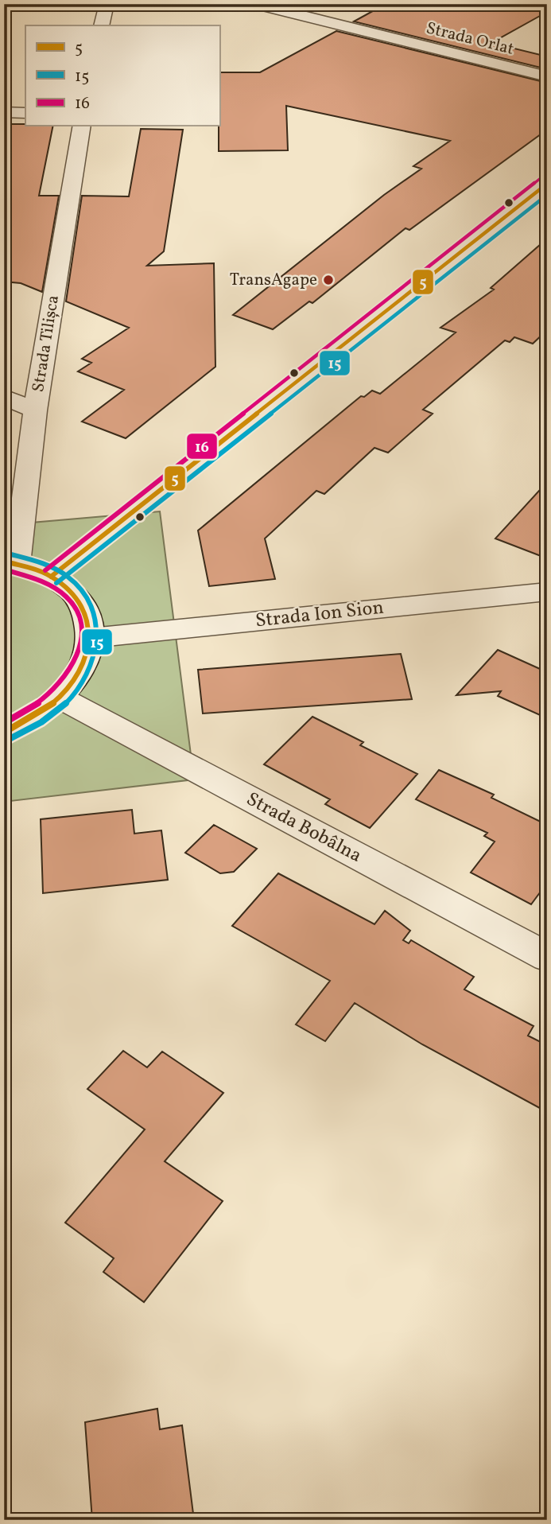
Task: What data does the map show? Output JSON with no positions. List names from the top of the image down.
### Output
{
  "streets": {
    "street": [
      "Strada Orlat",
      "Strada Tilișca",
      "Strada Ion Sion",
      "Strada Bobâlna"
    ]
  },
  "places": ["TransAgape"],
  "lines": ["transit line 16", "transit line 5", "transit line 15"],
  "legend": ["5", "15", "16"]
}
